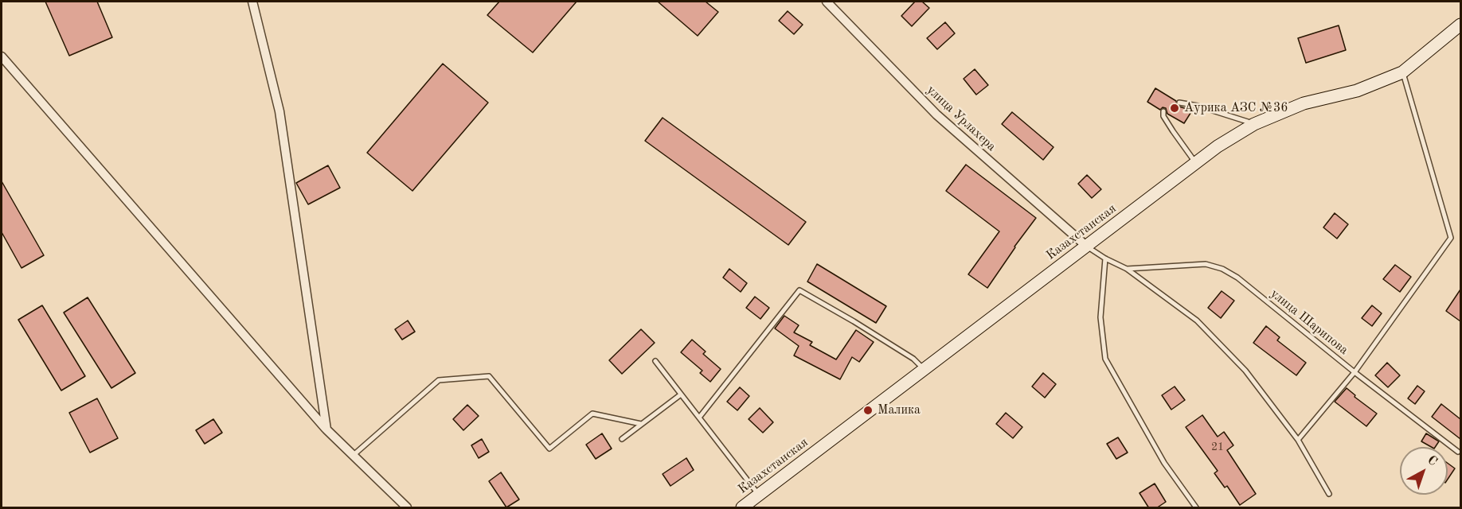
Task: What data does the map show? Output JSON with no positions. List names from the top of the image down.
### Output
{
  "streets": {
    "main road": ["Казахстанская"],
    "street": ["улица Урлахера"],
    "lane": ["улица Шарипова"]
  },
  "crossings": [
    ["улица Урлахера", "Казахстанская"],
    ["улица Урлахера", "улица Шарипова"],
    ["Казахстанская", "улица Шарипова"]
  ],
  "places": ["Аурика АЗС №36", "Малика"],
  "house_numbers": ["21"],
  "north": "top right"
}
